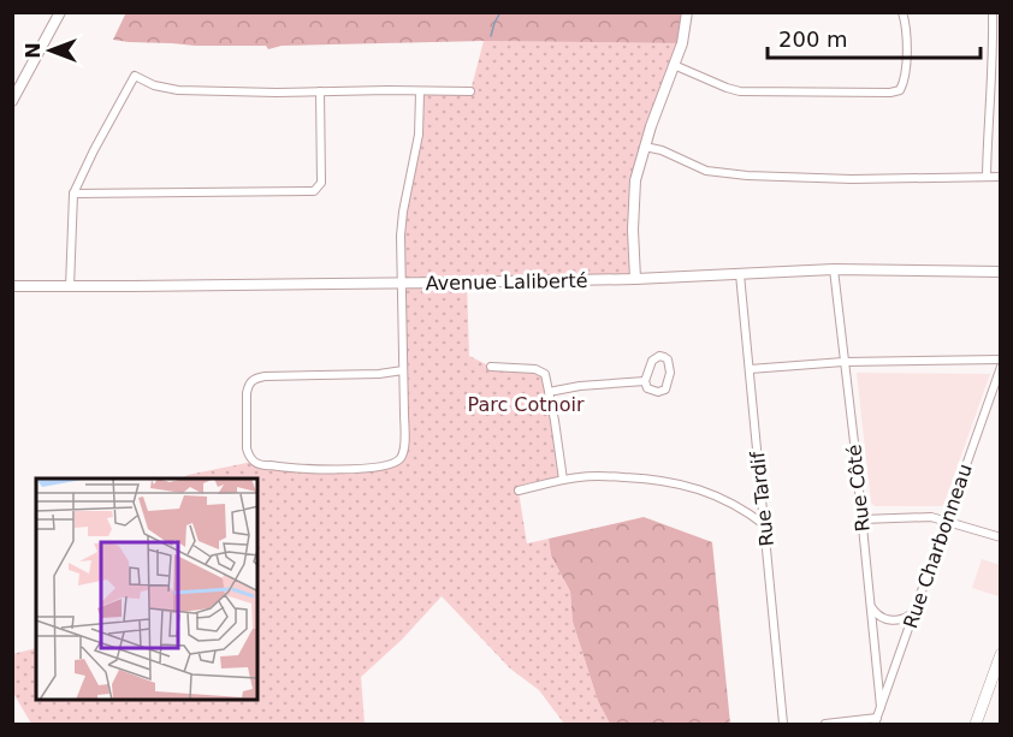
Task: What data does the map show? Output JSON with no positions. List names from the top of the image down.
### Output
{
  "streets": {
    "street": [
      "Avenue Laliberté",
      "Rue Côté",
      "Rue Tardif",
      "Rue Charbonneau"
    ]
  },
  "crossings": [
    ["Avenue Laliberté", "Rue Côté"],
    ["Avenue Laliberté", "Rue Tardif"],
    ["Rue Côté", "Rue Charbonneau"]
  ],
  "parks": ["Parc Cotnoir"],
  "scale_bar": "200 m",
  "north": "left"
}
